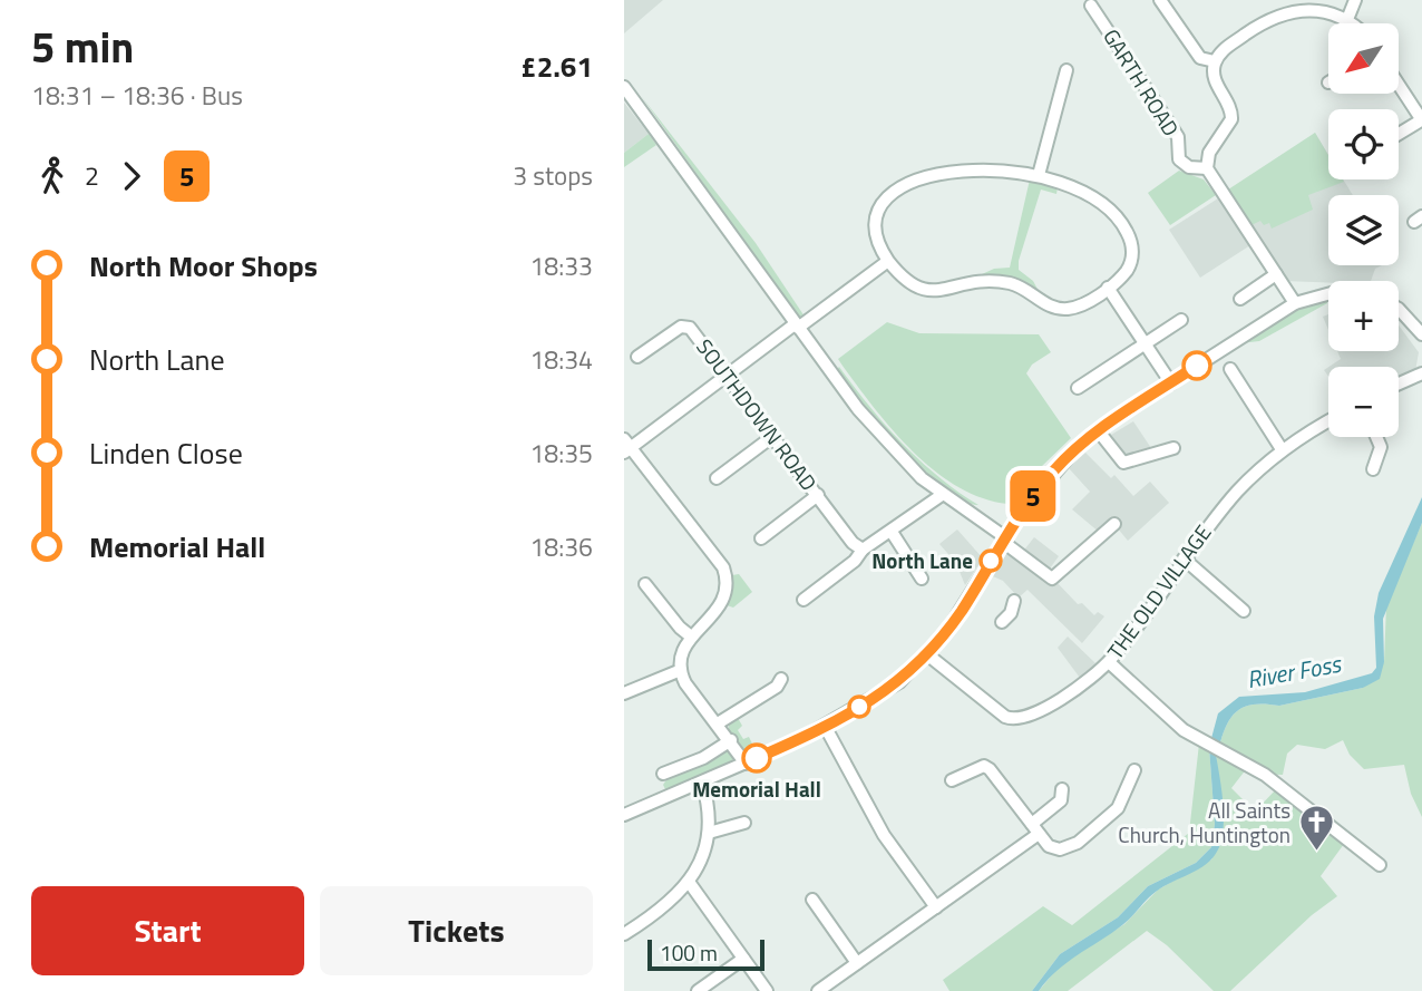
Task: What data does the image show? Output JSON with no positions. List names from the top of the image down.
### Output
{
  "streets": {
    "street": ["GARTH ROAD", "SOUTHDOWN ROAD", "THE OLD VILLAGE"]
  },
  "water": ["River Foss"],
  "places": {
    "other": ["North Lane", "Memorial Hall"],
    "church": ["All Saints Church, Huntington"]
  },
  "lines": ["bus line 5"],
  "scale_bar": "100 m",
  "north": "bottom left",
  "page": {
    "heading": ["5 min", "18:31 – 18:36 · Bus", "£2.61"],
    "on_map": "5",
    "map_buttons": ["+", "−"],
    "legs": ["2", "5", "3 stops"],
    "list": [
      {
        "name": "North Moor Shops",
        "value": "18:33"
      },
      {
        "name": "North Lane",
        "value": "18:34"
      },
      {
        "name": "Linden Close",
        "value": "18:35"
      },
      {
        "name": "Memorial Hall",
        "value": "18:36"
      }
    ],
    "buttons": ["Start", "Tickets"],
    "scale": "100 m"
  }
}
